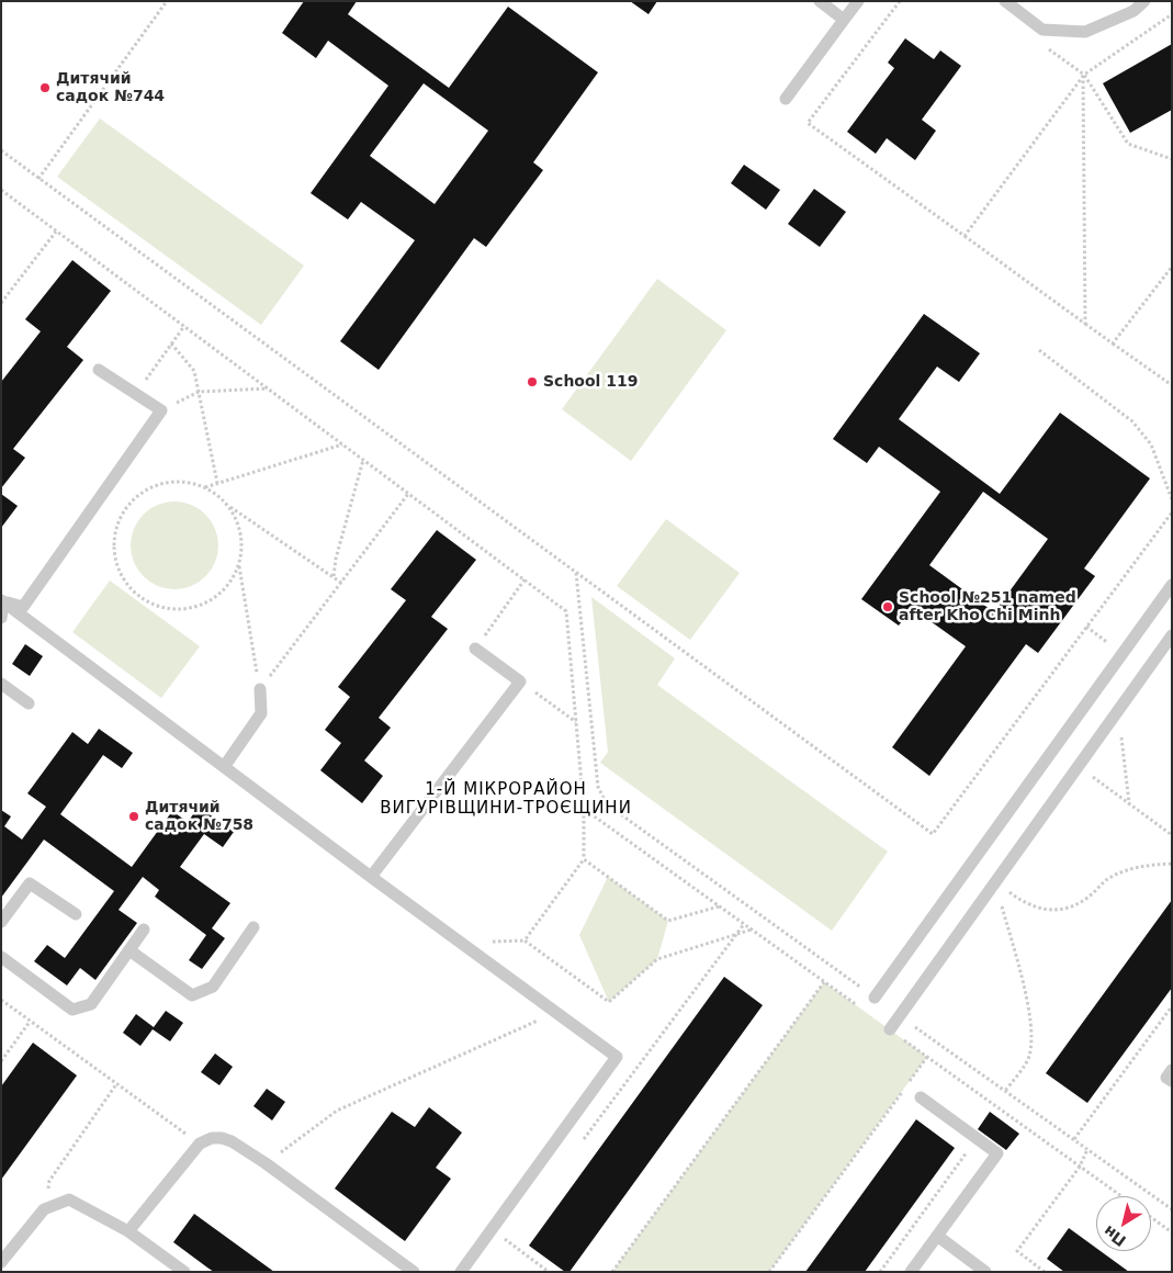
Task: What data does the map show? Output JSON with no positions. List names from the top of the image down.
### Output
{
  "districts": ["1-Й МІКРОРАЙОН ВИГУРІВЩИНИ-ТРОЄЩИНИ"],
  "places": [
    "Дитячий садок №744",
    "School 119",
    "School №251 named after Kho Chi Minh",
    "Дитячий садок №758"
  ],
  "north": "bottom left"
}
